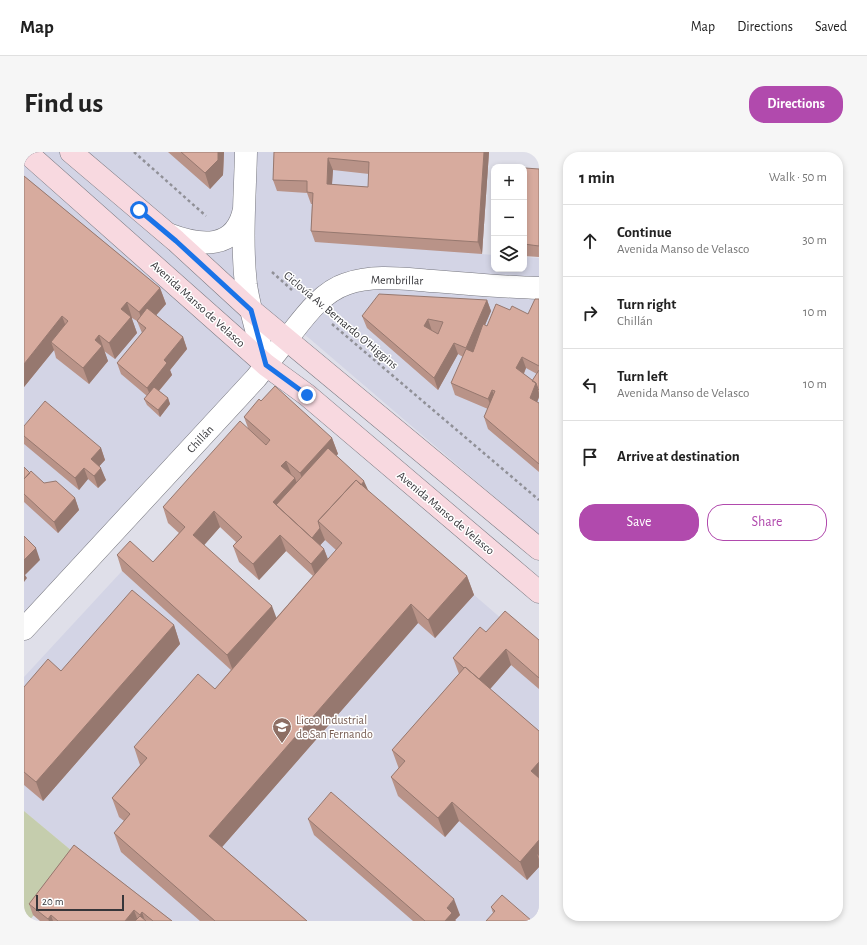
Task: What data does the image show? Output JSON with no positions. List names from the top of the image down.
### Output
{
  "streets": {
    "main road": ["Avenida Manso de Velasco"],
    "street": ["Membrillar", "Chillán"],
    "path": ["Ciclovía Av. Bernardo O'Higgins"]
  },
  "crossings": [
    ["Membrillar", "Avenida Manso de Velasco"],
    ["Membrillar", "Ciclovía Av. Bernardo O'Higgins"],
    ["Membrillar", "Chillán"],
    ["Avenida Manso de Velasco", "Chillán"]
  ],
  "places": {
    "school or university": ["Liceo Industrial de San Fernando"]
  },
  "scale_bar": "20 m",
  "page": {
    "header": "Map",
    "nav": ["Map", "Directions", "Saved"],
    "buttons": [
      "Directions",
      ["Save", "Share"]
    ],
    "title": "Find us",
    "heading": ["1 min", "Walk · 50 m"],
    "map_buttons": ["+", "−"],
    "list": [
      ["Continue", "Avenida Manso de Velasco", "30 m"],
      ["Turn right", "Chillán", "10 m"],
      ["Turn left", "Avenida Manso de Velasco", "10 m"],
      "Arrive at destination"
    ],
    "scale": "20 m"
  }
}
